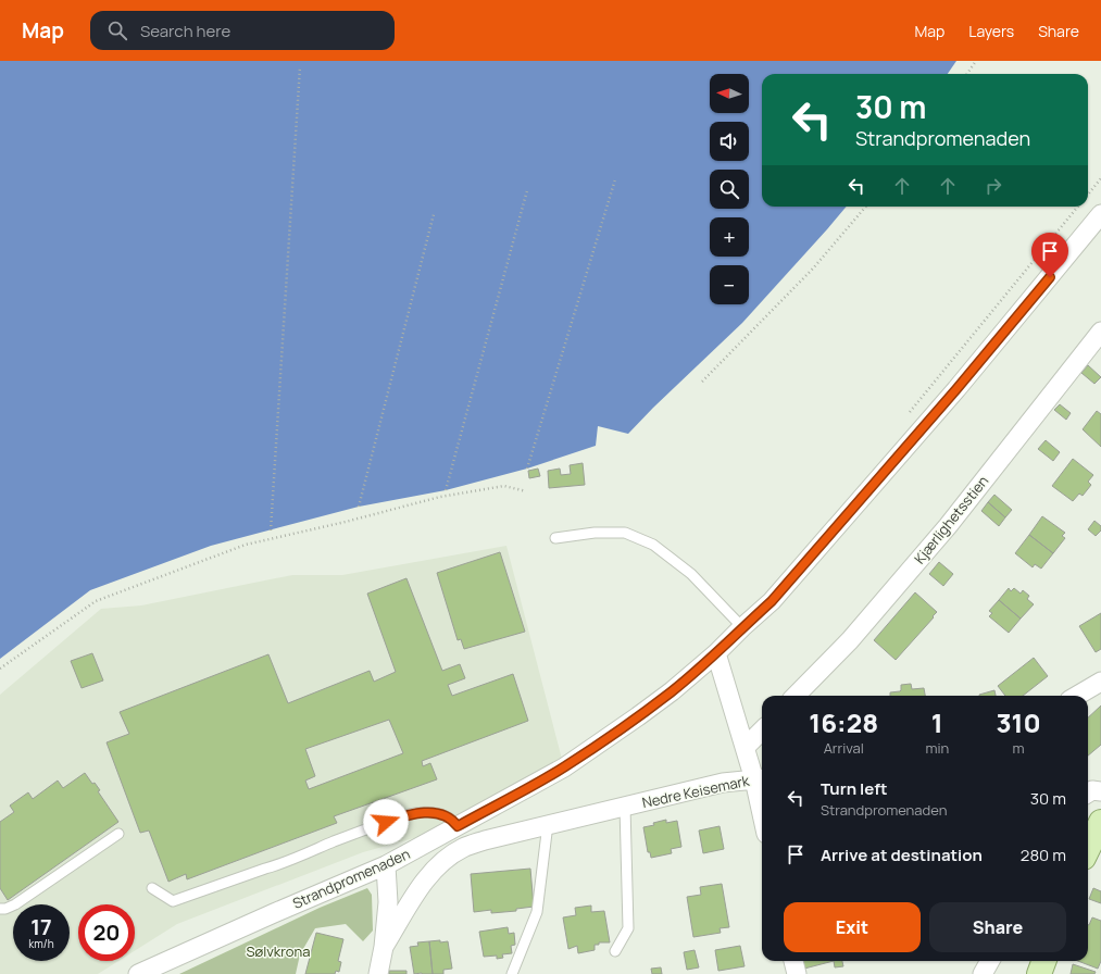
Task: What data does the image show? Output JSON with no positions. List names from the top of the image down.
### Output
{
  "streets": {
    "street": ["Kjærlighetsstien", "Nedre Keisemark", "Strandpromenaden"]
  },
  "parks": ["Sølvkrona"],
  "north": "left",
  "page": {
    "header": "Map",
    "search": "Search here",
    "nav": ["Map", "Layers", "Share"],
    "map_buttons": ["+", "−"],
    "turn": ["30 m", "Strandpromenaden"],
    "eta": [
      "16:28",
      "Arrival",
      "1",
      "min",
      "310",
      "m"
    ],
    "list": [
      {
        "name": "Turn left",
        "note": "Strandpromenaden",
        "value": "30 m"
      },
      {
        "name": "Arrive at destination",
        "value": "280 m"
      }
    ],
    "buttons": ["Exit", "Share"],
    "speed": "17 km/h",
    "limit": "20"
  }
}
